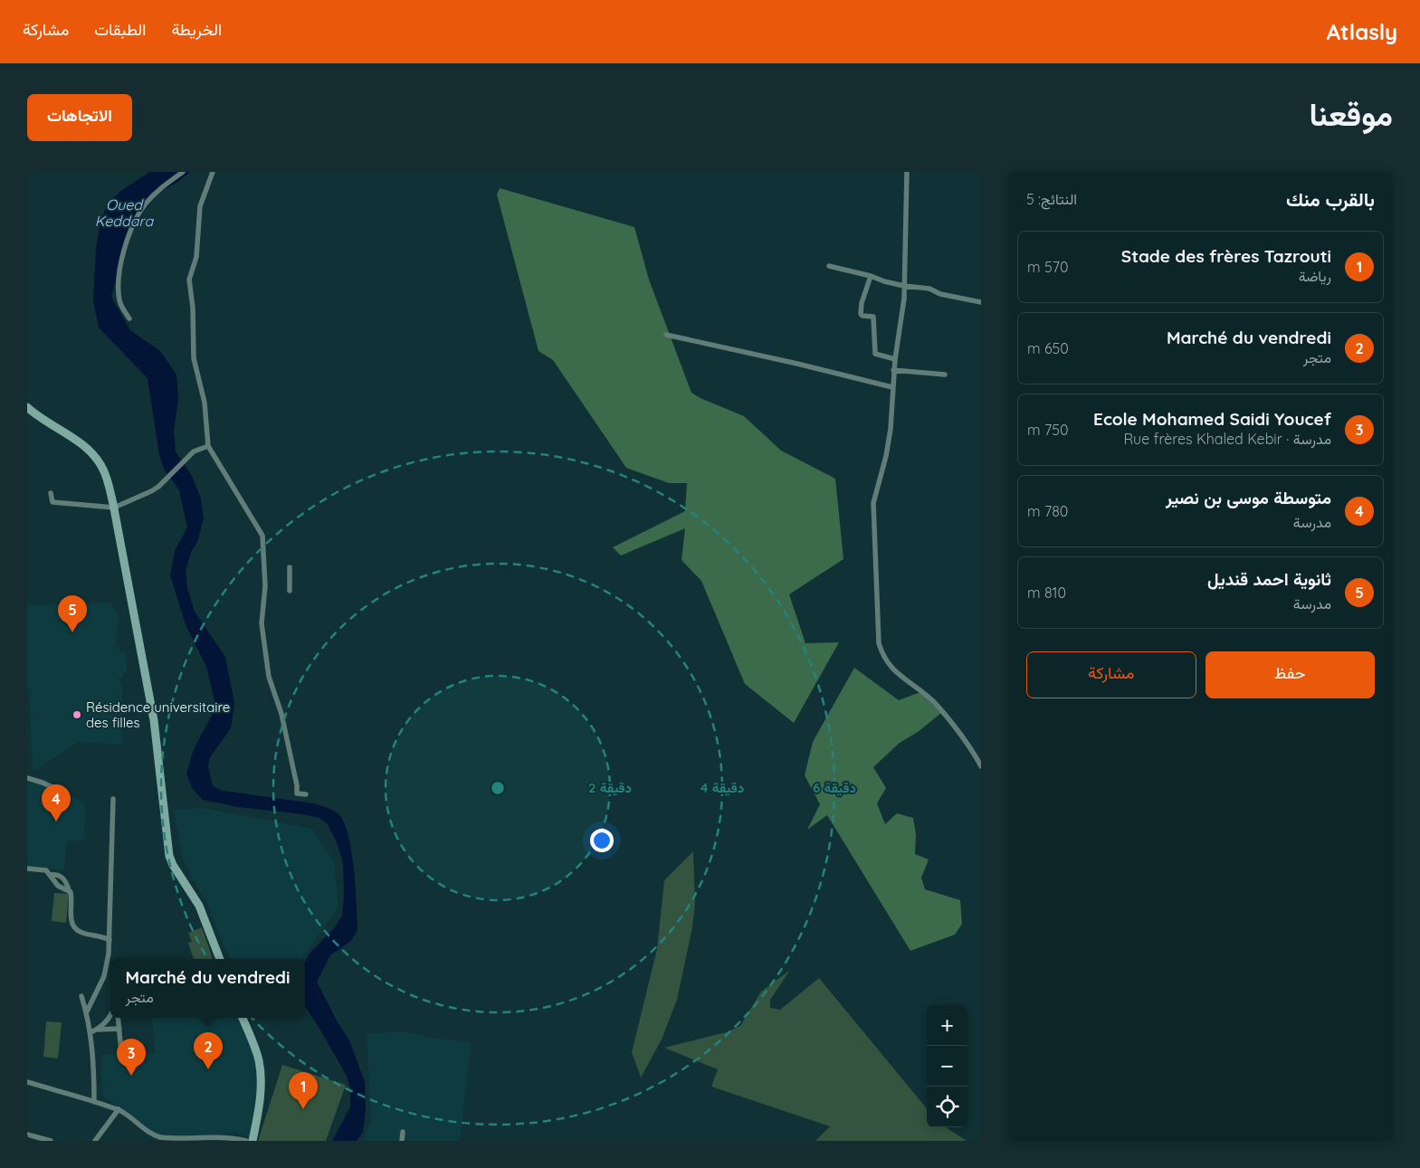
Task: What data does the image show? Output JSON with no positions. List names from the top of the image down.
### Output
{
  "water": ["Oued Keddara"],
  "places": ["Résidence universitaire des filles"],
  "page": {
    "header": "Atlasly",
    "nav": ["الخريطة", "الطبقات", "مشاركة"],
    "title": "موقعنا",
    "buttons": [
      "الاتجاهات",
      ["حفظ", "مشاركة"]
    ],
    "heading": ["بالقرب منك", "النتائج: 5"],
    "list": [
      {
        "mark": "1",
        "name": "Stade des frères Tazrouti",
        "note": "رياضة",
        "value": "570 m"
      },
      {
        "mark": "2",
        "name": "Marché du vendredi",
        "note": "متجر",
        "value": "650 m"
      },
      {
        "mark": "3",
        "name": "Ecole Mohamed Saidi Youcef",
        "note": "مدرسة · Rue frères Khaled Kebir",
        "value": "750 m"
      },
      {
        "mark": "4",
        "name": "متوسطة موسى بن نصير",
        "note": "مدرسة",
        "value": "780 m"
      },
      {
        "mark": "5",
        "name": "ثانوية احمد قنديل",
        "note": "مدرسة",
        "value": "810 m"
      }
    ],
    "pins": [
      "5",
      "4",
      "2",
      "3",
      "1"
    ],
    "popup": ["Marché du vendredi", "متجر"],
    "map_buttons": ["+", "−"]
  },
  "rings": ["2 دقيقة", "4 دقيقة", "6 دقيقة"]
}
